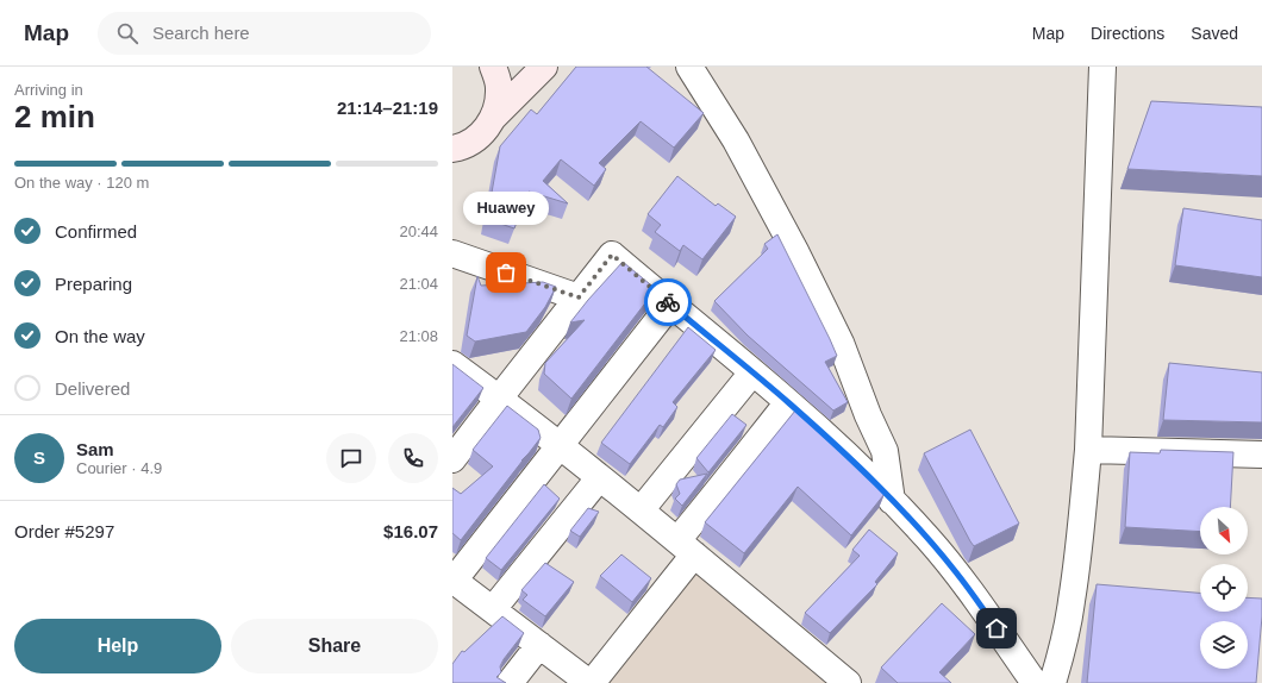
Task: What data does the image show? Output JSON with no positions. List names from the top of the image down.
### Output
{
  "places": ["Huawey"],
  "north": "bottom right",
  "page": {
    "header": "Map",
    "search": "Search here",
    "nav": ["Map", "Directions", "Saved"],
    "heading": ["2 min", "Arriving in", "21:14–21:19"],
    "panel": [
      "Sam",
      "Courier · 4.9",
      "Order #5297",
      "$16.07"
    ],
    "bar": "On the way · 120 m",
    "bubble": "Huawey",
    "list": [
      ["Confirmed", "20:44"],
      ["Preparing", "21:04"],
      ["On the way", "21:08"],
      "Delivered"
    ],
    "round": "S",
    "buttons": ["Help", "Share"]
  }
}
